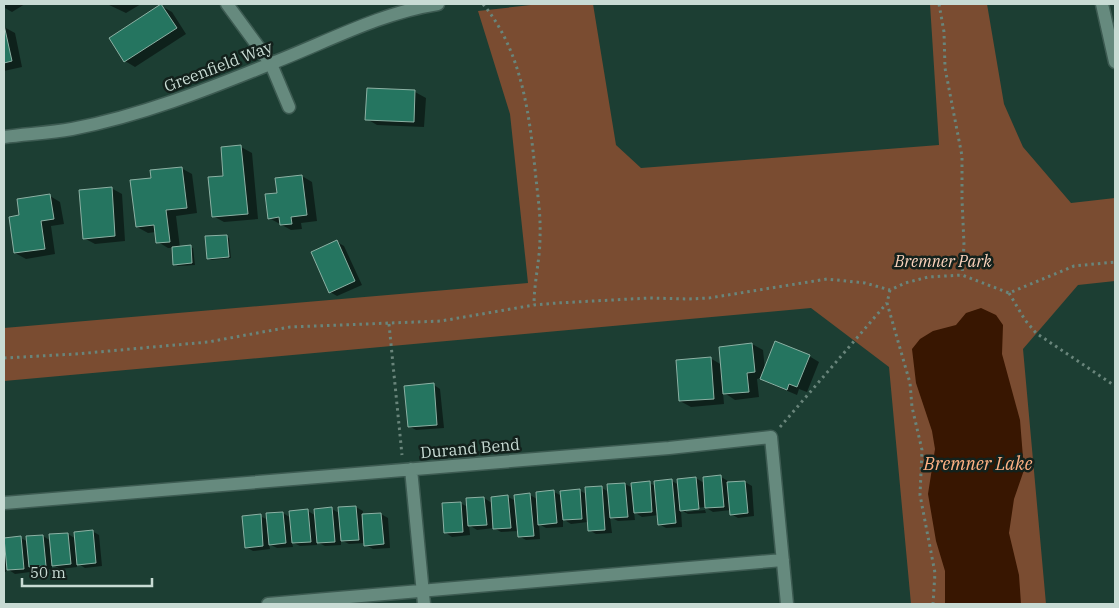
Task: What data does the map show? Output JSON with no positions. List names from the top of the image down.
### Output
{
  "streets": {
    "street": ["Greenfield Way", "Durand Bend"]
  },
  "water": ["Bremner Lake"],
  "parks": ["Bremner Park"],
  "scale_bar": "50 m"
}
